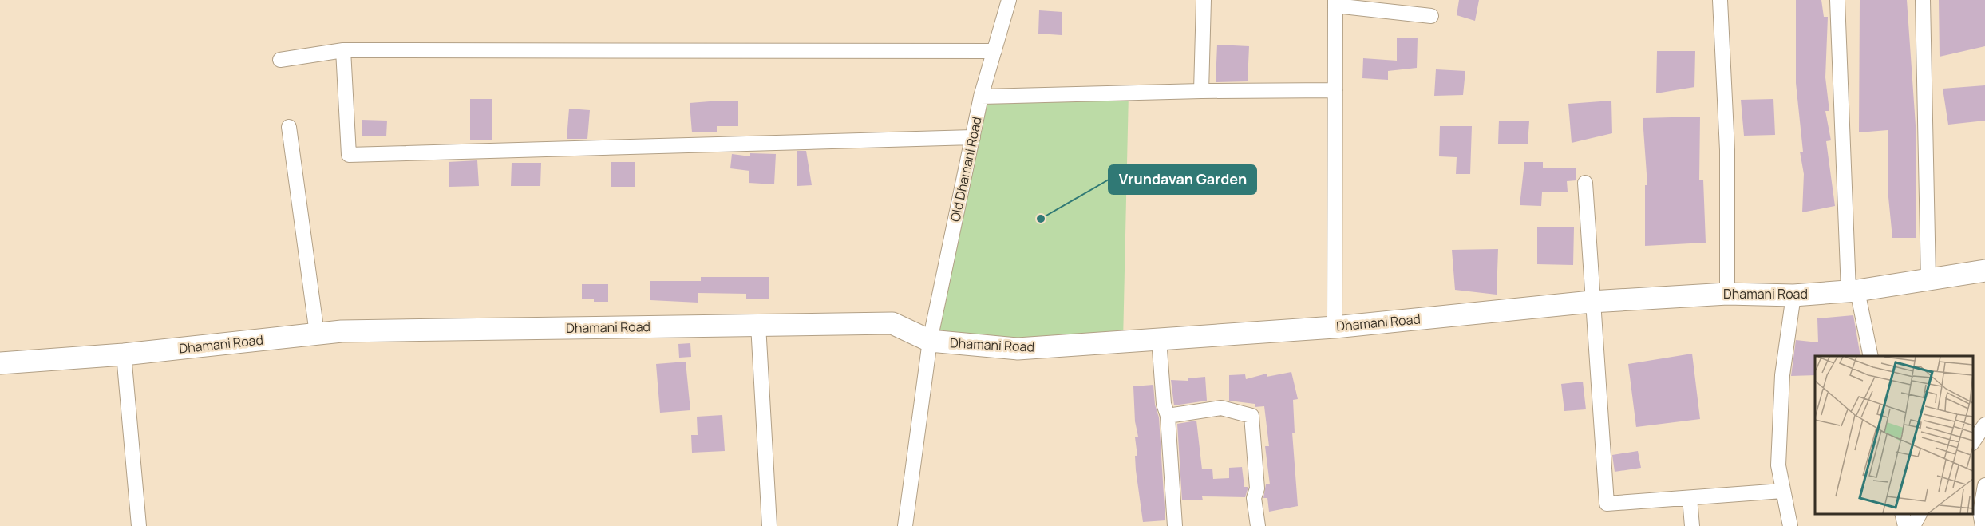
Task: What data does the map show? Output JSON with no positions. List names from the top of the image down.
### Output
{
  "streets": {
    "main road": ["Dhamani Road"],
    "street": ["Old Dhamani Road"]
  },
  "crossings": [
    ["Old Dhamani Road", "Dhamani Road"]
  ],
  "places": ["Vrundavan Garden"]
}
